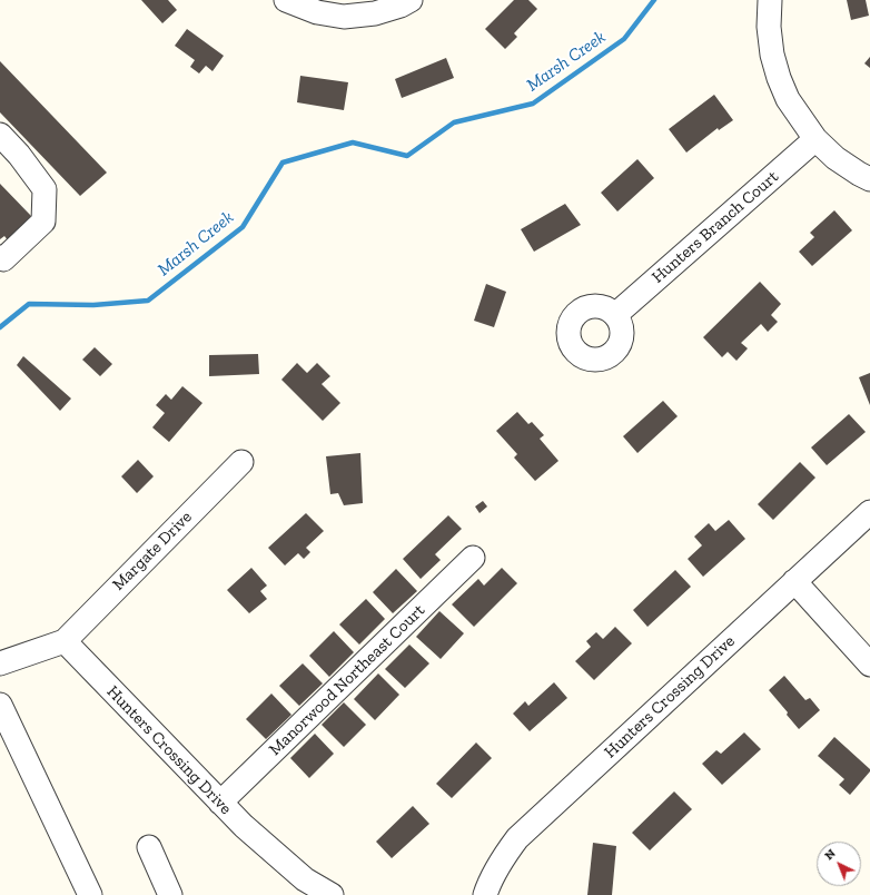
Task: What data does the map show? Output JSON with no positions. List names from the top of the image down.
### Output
{
  "streets": {
    "street": [
      "Hunters Branch Court",
      "Margate Drive",
      "Manorwood Northeast Court",
      "Hunters Crossing Drive"
    ]
  },
  "crossings": [
    ["Margate Drive", "Hunters Crossing Drive"],
    ["Manorwood Northeast Court", "Hunters Crossing Drive"]
  ],
  "water": ["Marsh Creek"],
  "north": "top left"
}
